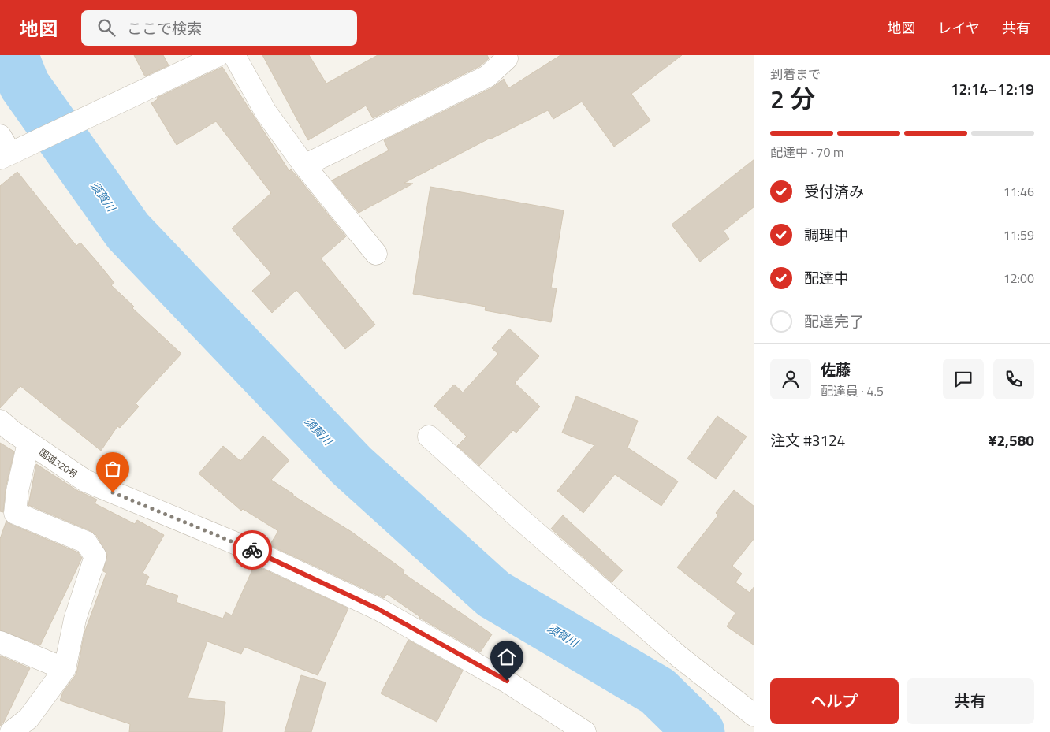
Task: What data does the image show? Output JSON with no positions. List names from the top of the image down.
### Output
{
  "streets": {
    "street": ["国道320号"]
  },
  "water": ["須賀川"],
  "page": {
    "header": "地図",
    "search": "ここで検索",
    "nav": ["地図", "レイヤ", "共有"],
    "heading": ["2 分", "到着まで", "12:14–12:19"],
    "panel": [
      "佐藤",
      "配達員 · 4.5",
      "注文 #3124",
      "¥2,580"
    ],
    "bar": "配達中 · 70 m",
    "list": [
      ["受付済み", "11:46"],
      ["調理中", "11:59"],
      ["配達中", "12:00"],
      "配達完了"
    ],
    "buttons": ["ヘルプ", "共有"]
  }
}
